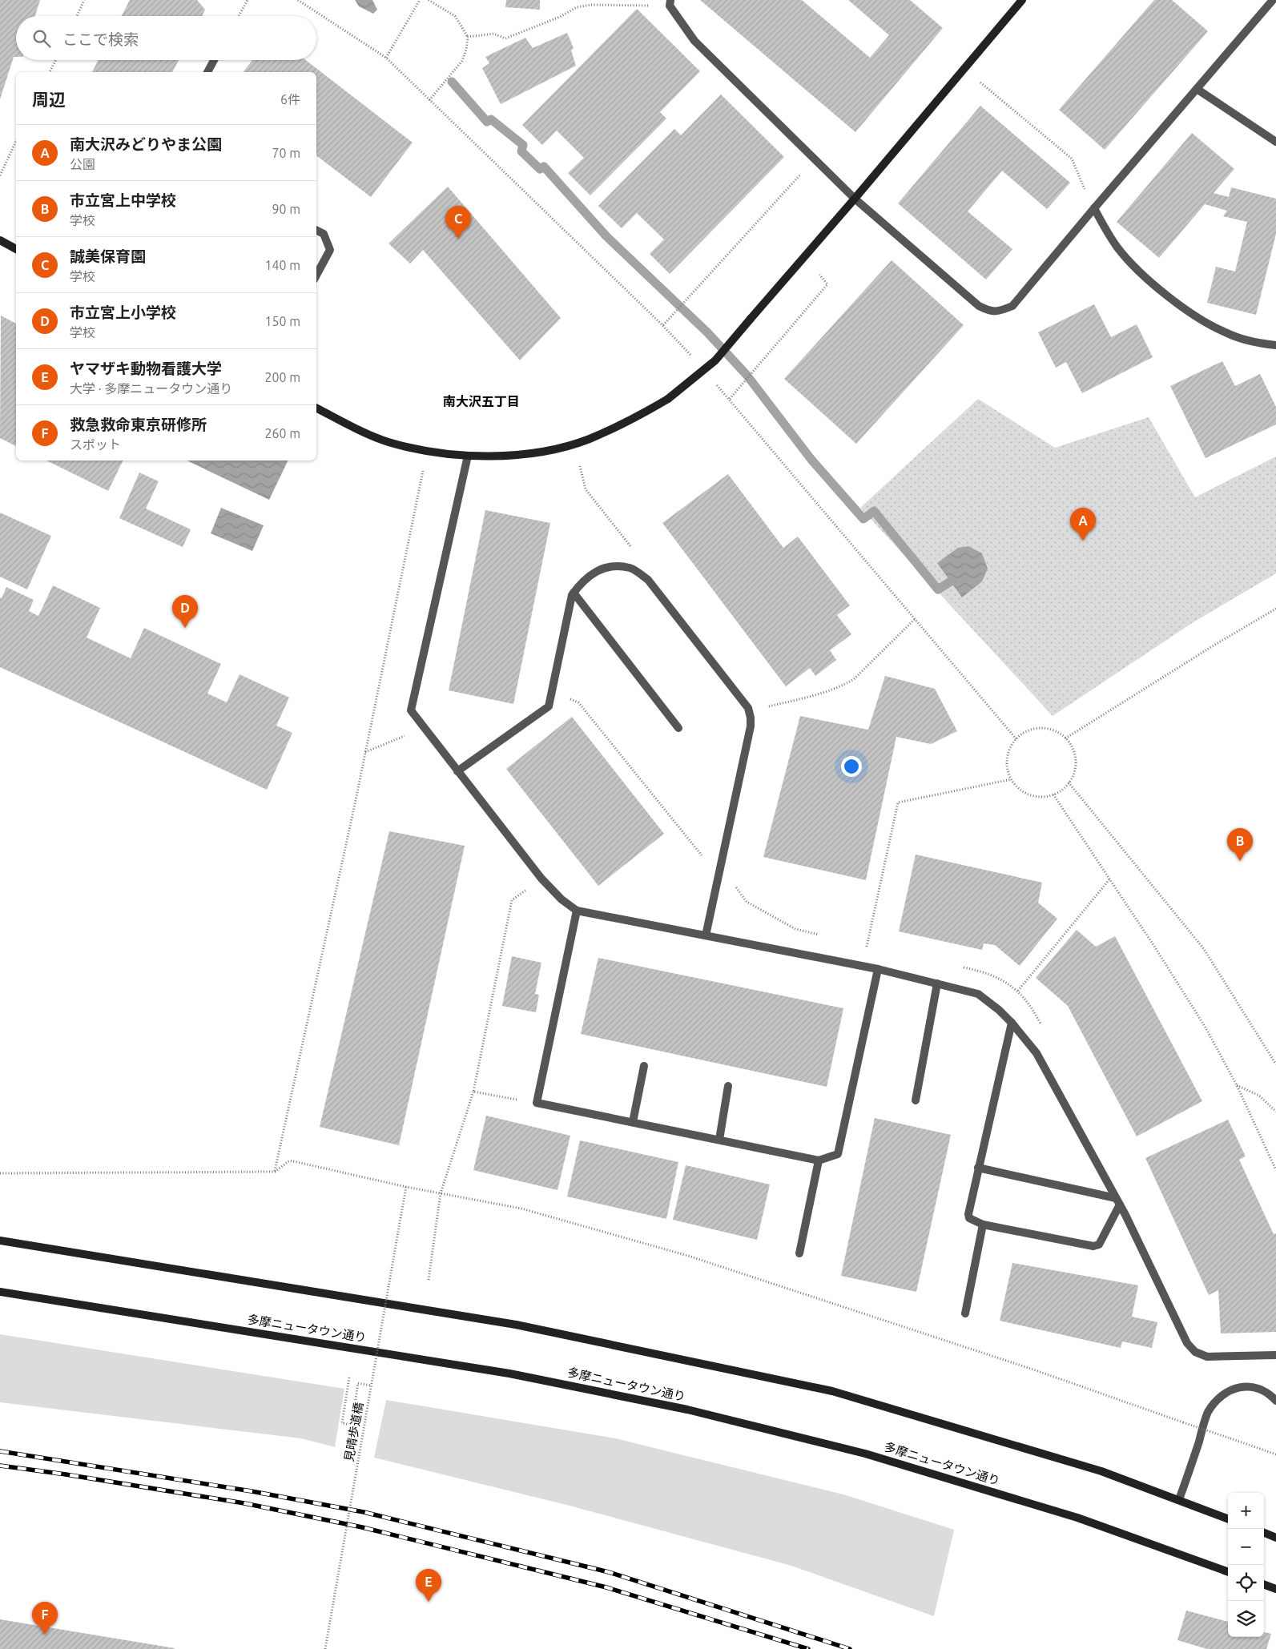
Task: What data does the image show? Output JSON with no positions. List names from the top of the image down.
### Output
{
  "streets": {
    "main road": ["多摩ニュータウン通り"],
    "path": ["見晴歩道橋"]
  },
  "districts": ["南大沢五丁目"],
  "page": {
    "search": "ここで検索",
    "heading": ["周辺", "6件"],
    "list": [
      {
        "mark": "A",
        "name": "南大沢みどりやま公園",
        "note": "公園",
        "value": "70 m"
      },
      {
        "mark": "B",
        "name": "市立宮上中学校",
        "note": "学校",
        "value": "90 m"
      },
      {
        "mark": "C",
        "name": "誠美保育園",
        "note": "学校",
        "value": "140 m"
      },
      {
        "mark": "D",
        "name": "市立宮上小学校",
        "note": "学校",
        "value": "150 m"
      },
      {
        "mark": "E",
        "name": "ヤマザキ動物看護大学",
        "note": "大学 · 多摩ニュータウン通り",
        "value": "200 m"
      },
      {
        "mark": "F",
        "name": "救急救命東京研修所",
        "note": "スポット",
        "value": "260 m"
      }
    ],
    "pins": [
      "C",
      "A",
      "D",
      "B",
      "E",
      "F"
    ],
    "map_buttons": ["+", "−"]
  }
}
